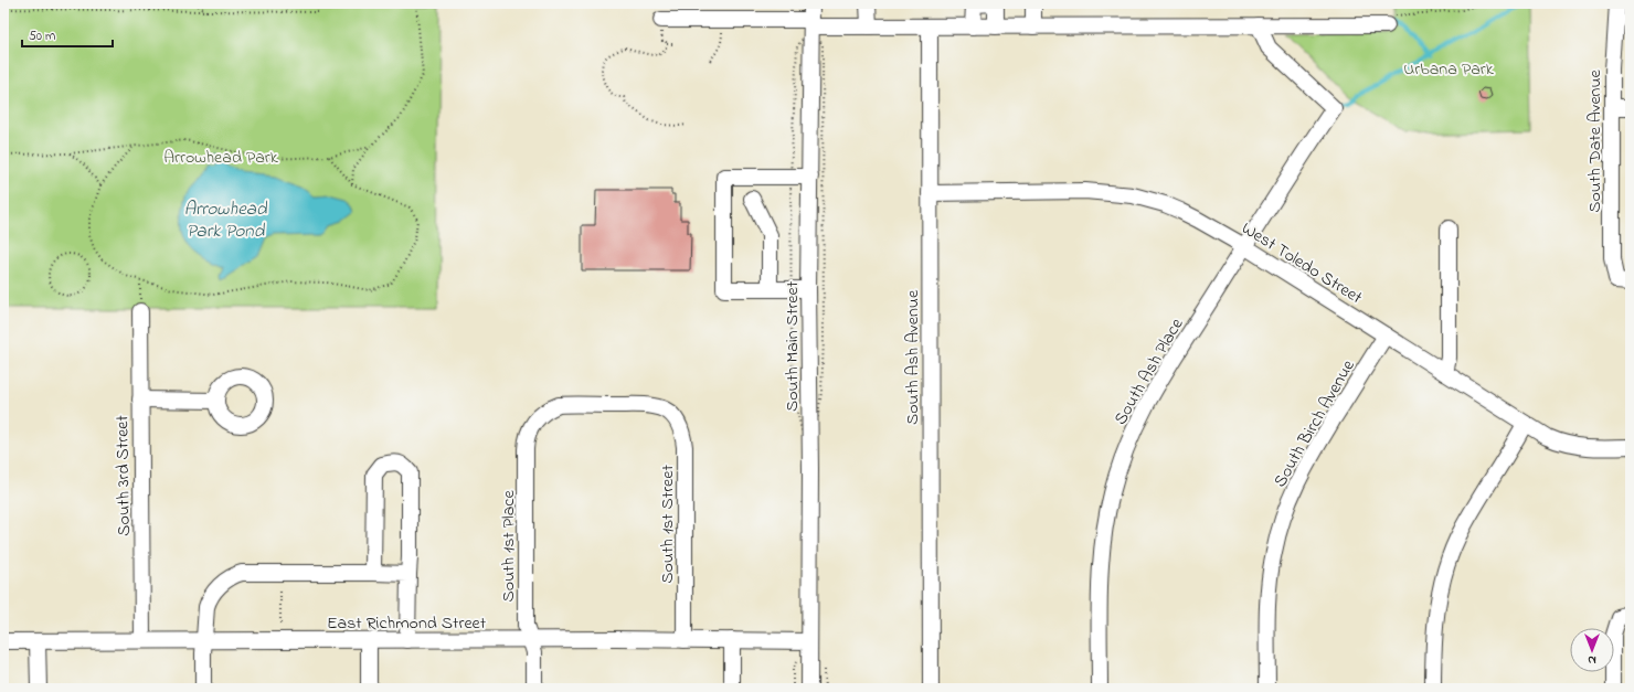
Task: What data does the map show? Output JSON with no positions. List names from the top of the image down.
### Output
{
  "streets": {
    "street": [
      "South Date Avenue",
      "West Toledo Street",
      "South Main Street",
      "South Ash Avenue",
      "South Ash Place",
      "South Birch Avenue",
      "South 3rd Street",
      "South 1st Street",
      "South 1st Place",
      "East Richmond Street"
    ]
  },
  "crossings": [
    ["West Toledo Street", "South Ash Avenue"],
    ["West Toledo Street", "South Ash Place"],
    ["West Toledo Street", "South Birch Avenue"],
    ["South Main Street", "East Richmond Street"],
    ["South 3rd Street", "East Richmond Street"],
    ["South 1st Street", "South 1st Place"],
    ["South 1st Street", "East Richmond Street"],
    ["South 1st Place", "East Richmond Street"]
  ],
  "water": ["Arrowhead Park Pond"],
  "parks": ["Urbana Park", "Arrowhead Park"],
  "scale_bar": "50 m",
  "north": "bottom"
}
